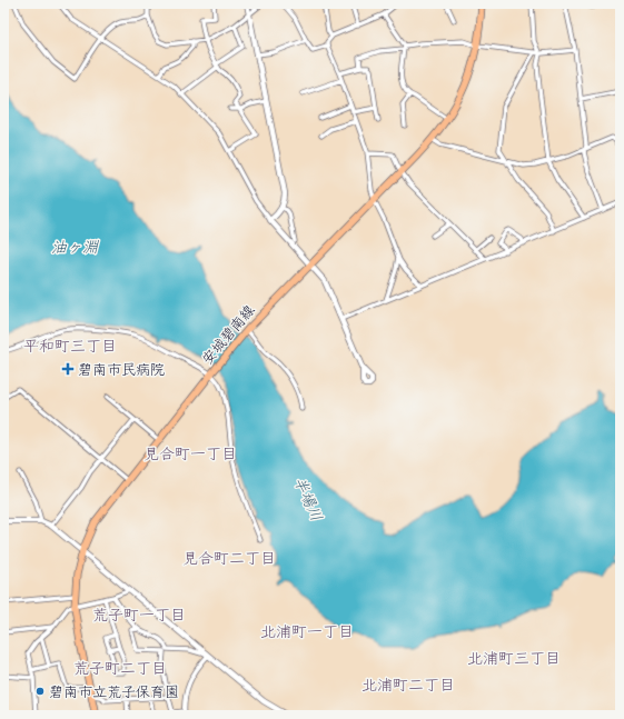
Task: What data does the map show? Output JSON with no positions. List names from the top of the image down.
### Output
{
  "streets": {
    "main road": ["安城碧南線"]
  },
  "districts": [
    "平和町三丁目",
    "見合町一丁目",
    "見合町二丁目",
    "荒子町一丁目",
    "北浦町一丁目",
    "北浦町三丁目",
    "荒子町二丁目",
    "北浦町二丁目"
  ],
  "water": ["油ヶ淵", "半場川"],
  "places": {
    "health": ["碧南市民病院"],
    "other": ["碧南市立荒子保育園"]
  }
}
